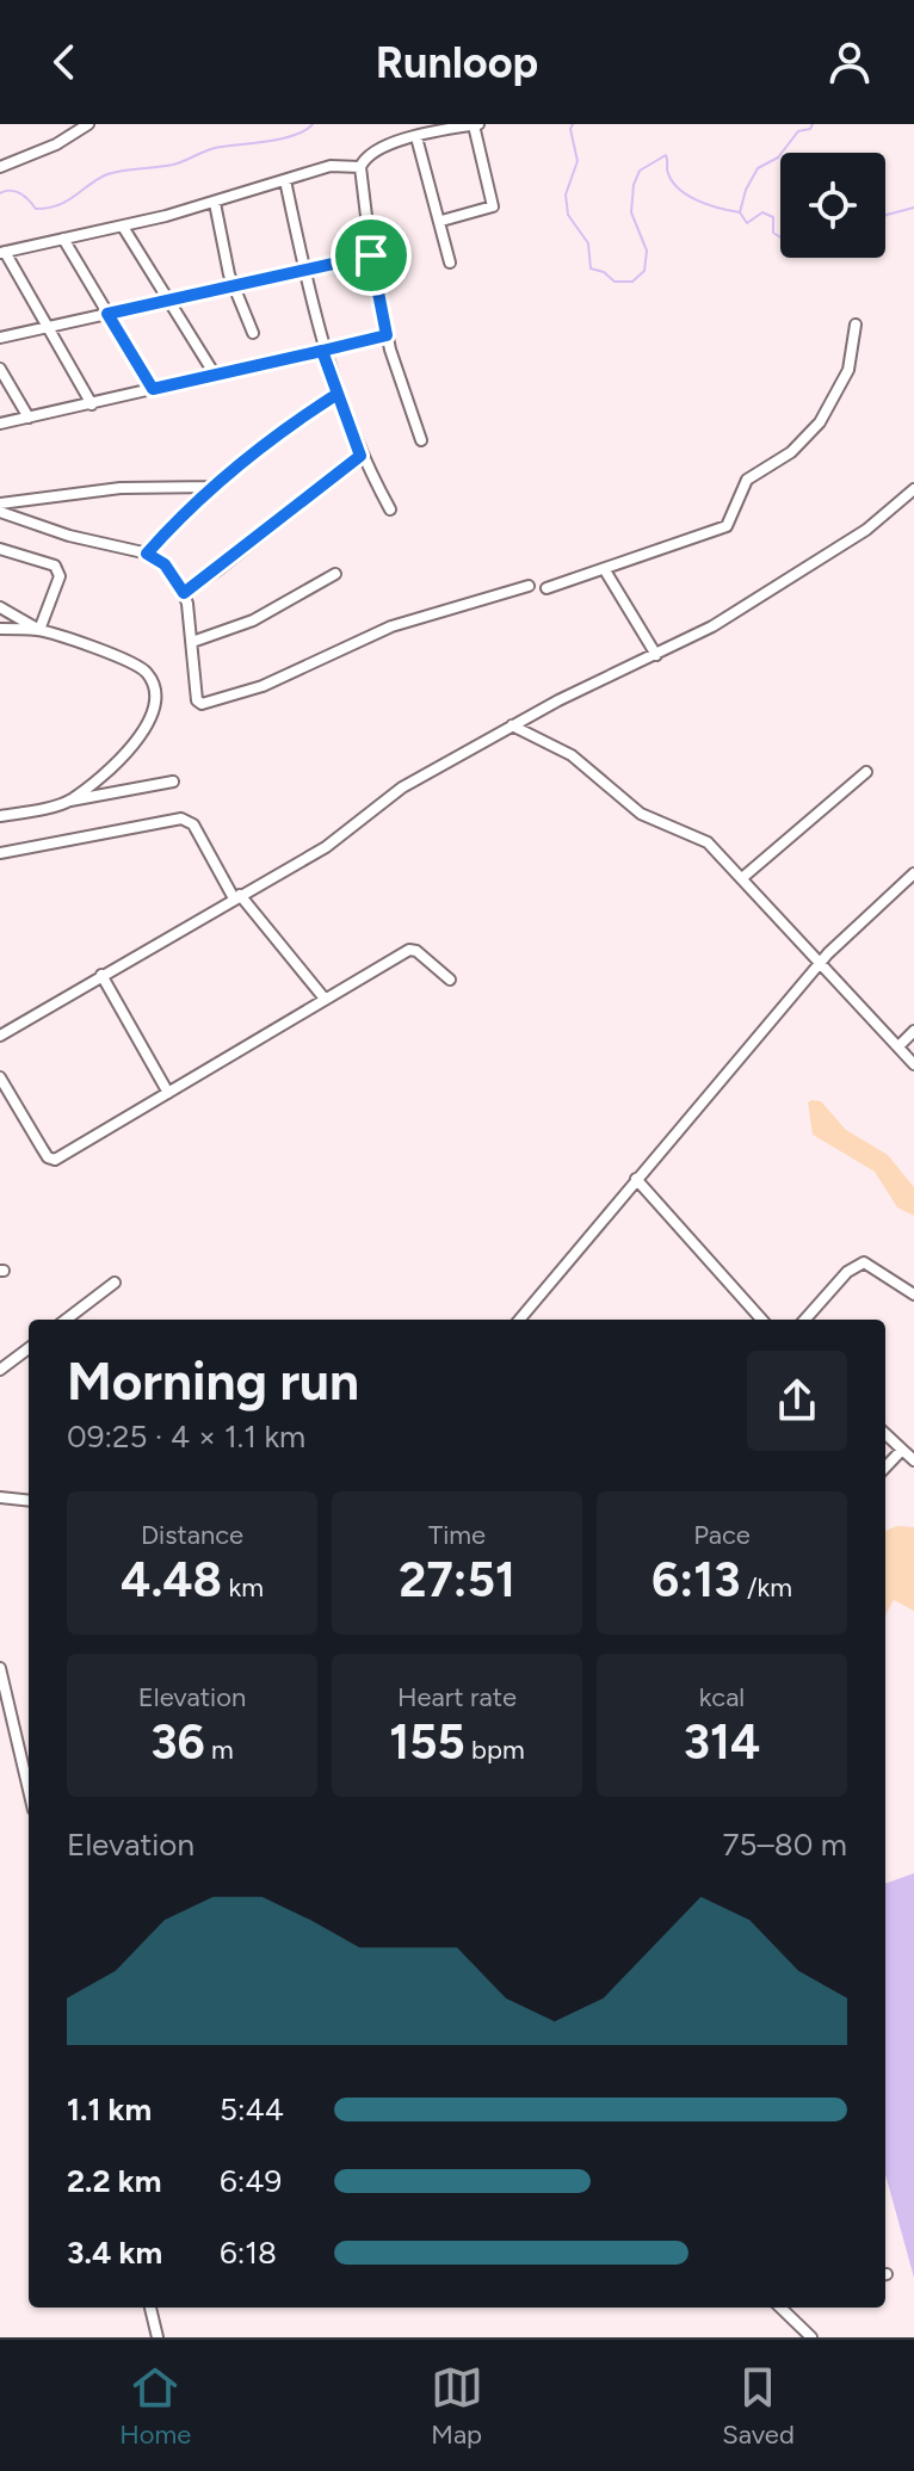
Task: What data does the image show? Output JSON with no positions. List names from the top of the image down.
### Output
{
  "page": {
    "header": "Runloop",
    "heading": ["Morning run", "09:25 · 4 × 1.1 km"],
    "stats": [
      ["Distance", "4.48 km"],
      ["Time", "27:51"],
      ["Pace", "6:13 /km"],
      ["Elevation", "36 m"],
      ["Heart rate", "155 bpm"],
      ["kcal", "314"]
    ],
    "chart": ["Elevation", "75–80 m"],
    "list": [
      {
        "name": "1.1 km",
        "note": "5:44"
      },
      {
        "name": "2.2 km",
        "note": "6:49"
      },
      {
        "name": "3.4 km",
        "note": "6:18"
      }
    ],
    "tabs": ["Home", "Map", "Saved"]
  }
}
